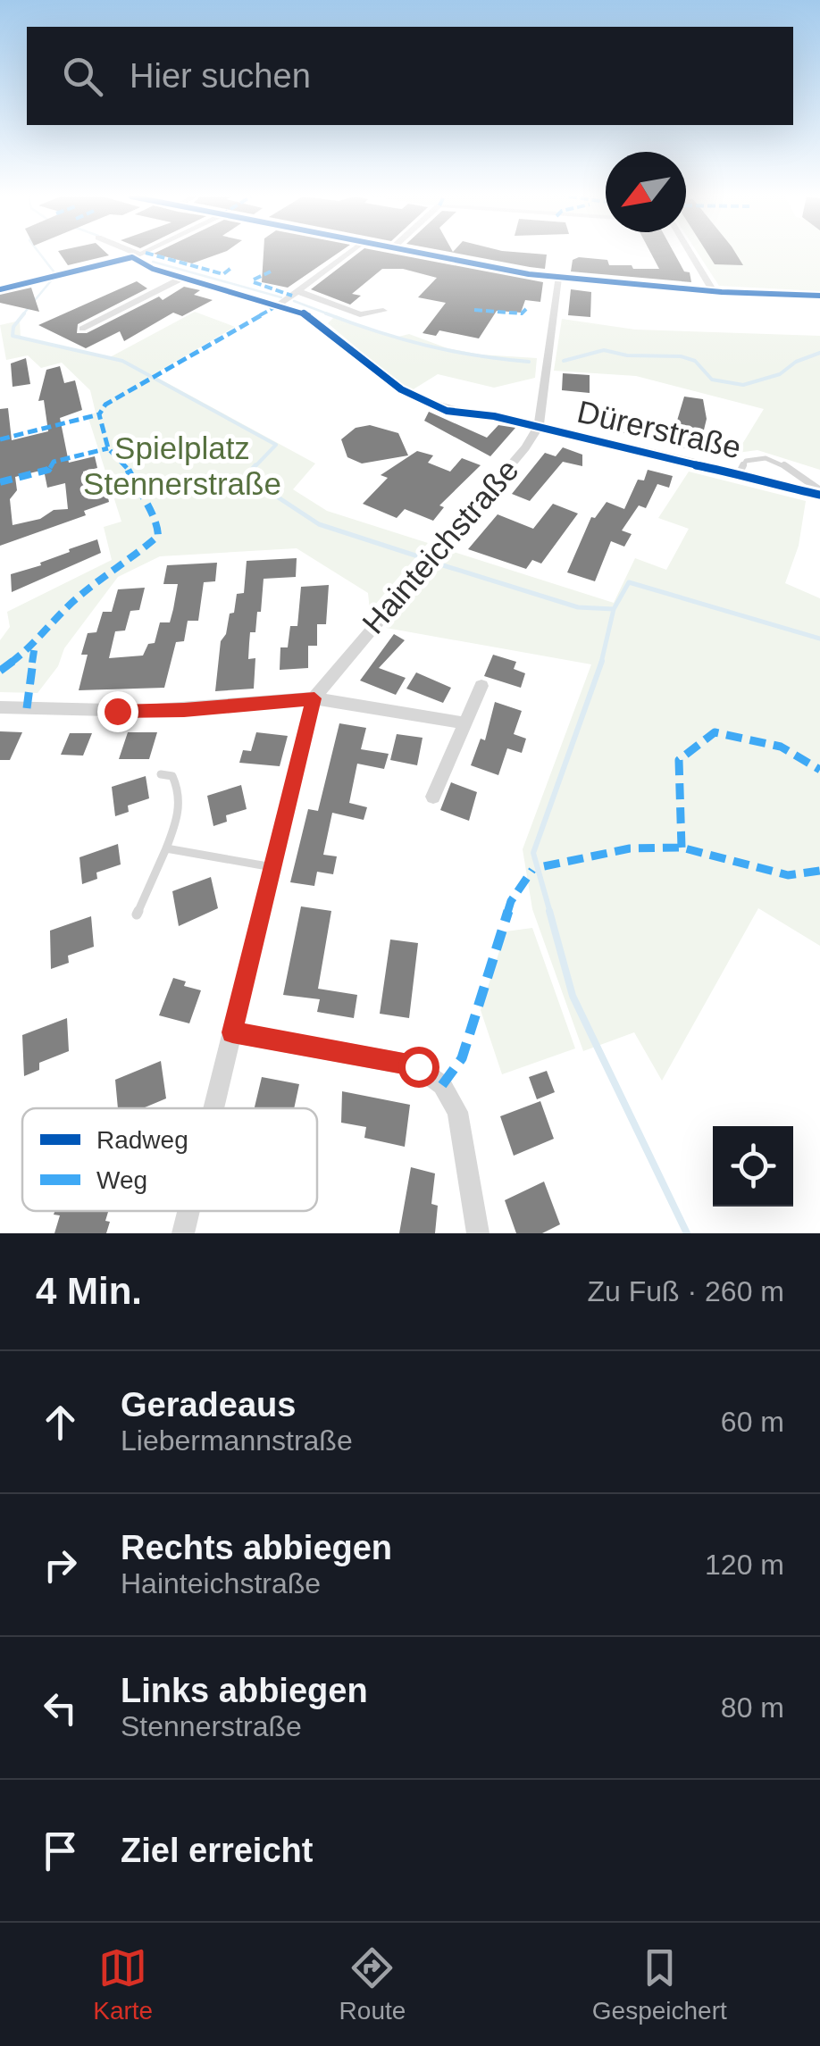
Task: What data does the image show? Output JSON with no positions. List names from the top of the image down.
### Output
{
  "streets": {
    "street": ["Dürerstraße", "Hainteichstraße"]
  },
  "crossings": [
    ["Dürerstraße", "Hainteichstraße"]
  ],
  "parks": ["Spielplatz Stennerstraße"],
  "legend": ["Radweg", "Weg"],
  "north": "bottom left",
  "page": {
    "search": "Hier suchen",
    "heading": ["4 Min.", "Zu Fuß · 260 m"],
    "list": [
      ["Geradeaus", "Liebermannstraße", "60 m"],
      ["Rechts abbiegen", "Hainteichstraße", "120 m"],
      ["Links abbiegen", "Stennerstraße", "80 m"],
      "Ziel erreicht"
    ],
    "nav": ["Karte", "Route", "Gespeichert"]
  }
}
